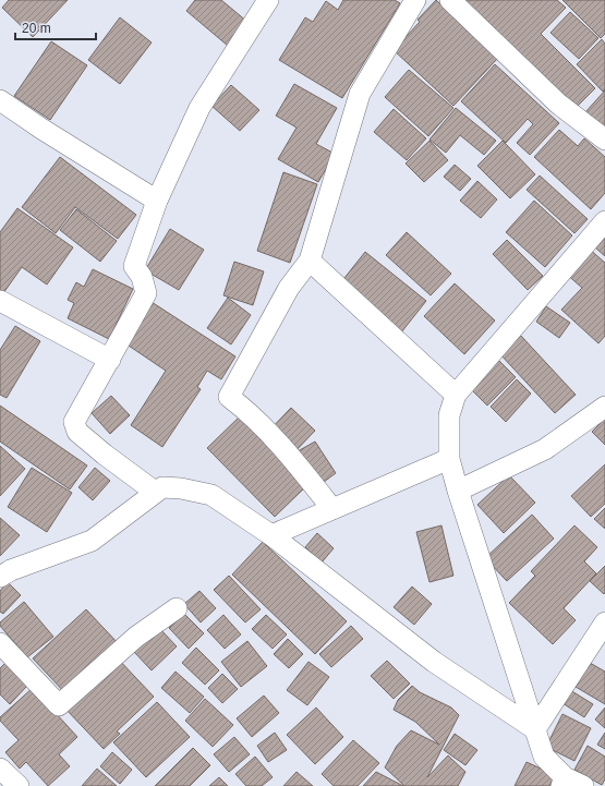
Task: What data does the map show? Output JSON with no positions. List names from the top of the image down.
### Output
{
  "scale_bar": "20 m"
}
